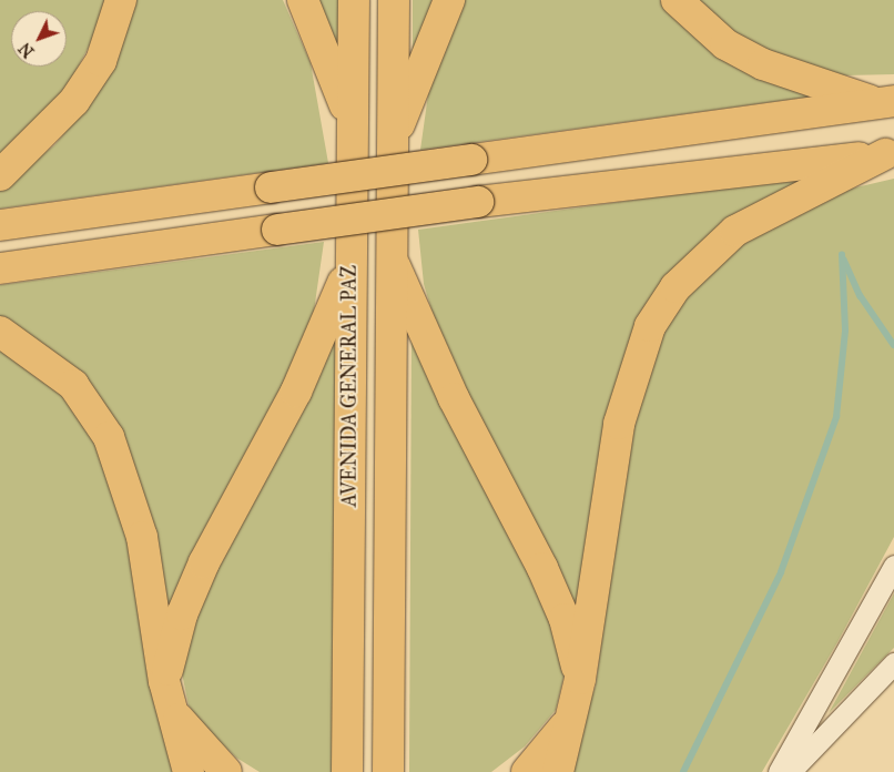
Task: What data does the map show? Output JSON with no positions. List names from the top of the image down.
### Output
{
  "streets": {
    "highway": ["AVENIDA GENERAL PAZ"]
  },
  "north": "bottom left"
}
